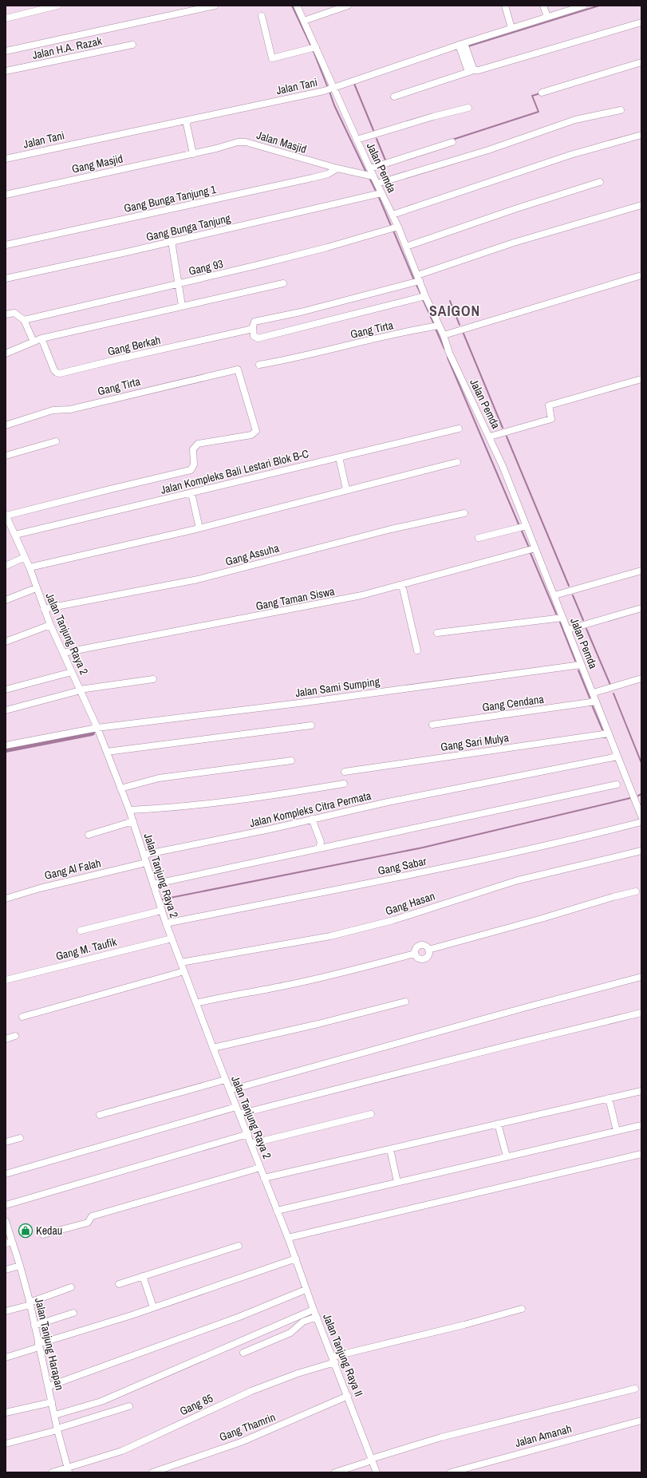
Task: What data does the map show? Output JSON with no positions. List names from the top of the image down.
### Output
{
  "streets": {
    "street": [
      "Jalan H.A. Razak",
      "Jalan Tani",
      "Jalan Masjid",
      "Gang Masjid",
      "Jalan Pemda",
      "Gang Bunga Tanjung 1",
      "Gang Bunga Tanjung",
      "Gang 93",
      "Gang Tirta",
      "Gang Berkah",
      "Jalan Kompleks Bali Lestari Blok B-C",
      "Gang Assuha",
      "Gang Taman Siswa",
      "Jalan Tanjung Raya 2",
      "Jalan Sami Sumping",
      "Gang Cendana",
      "Gang Sari Mulya",
      "Jalan Kompleks Citra Permata",
      "Gang Sabar",
      "Gang Al Falah",
      "Gang Hasan",
      "Gang M. Taufik",
      "Jalan Tanjung Harapan",
      "Jalan Tanjung Raya II",
      "Gang 85",
      "Gang Thamrin",
      "Jalan Amanah"
    ]
  },
  "crossings": [
    ["Jalan Tani", "Jalan Pemda"],
    ["Jalan Masjid", "Gang Masjid"],
    ["Jalan Masjid", "Jalan Pemda"],
    ["Jalan Masjid", "Gang Bunga Tanjung 1"],
    ["Jalan Pemda", "Gang Bunga Tanjung"],
    ["Jalan Pemda", "Gang 93"],
    ["Jalan Pemda", "Gang Tirta"],
    ["Jalan Pemda", "Gang Berkah"],
    ["Jalan Pemda", "Gang Taman Siswa"],
    ["Jalan Pemda", "Jalan Sami Sumping"],
    ["Jalan Pemda", "Gang Cendana"],
    ["Jalan Pemda", "Gang Sari Mulya"],
    ["Jalan Pemda", "Jalan Kompleks Citra Permata"],
    ["Gang Tirta", "Jalan Tanjung Raya 2"],
    ["Jalan Kompleks Bali Lestari Blok B-C", "Jalan Tanjung Raya 2"],
    ["Gang Assuha", "Jalan Tanjung Raya 2"],
    ["Gang Taman Siswa", "Jalan Tanjung Raya 2"],
    ["Jalan Tanjung Raya 2", "Jalan Sami Sumping"],
    ["Jalan Tanjung Raya 2", "Jalan Kompleks Citra Permata"],
    ["Jalan Tanjung Raya 2", "Gang Sabar"],
    ["Jalan Tanjung Raya 2", "Gang Al Falah"],
    ["Jalan Tanjung Raya 2", "Gang Hasan"],
    ["Jalan Tanjung Raya 2", "Gang M. Taufik"],
    ["Jalan Tanjung Raya 2", "Jalan Tanjung Raya II"],
    ["Jalan Tanjung Harapan", "Gang 85"],
    ["Jalan Tanjung Raya II", "Gang 85"],
    ["Jalan Tanjung Raya II", "Gang Thamrin"]
  ],
  "districts": ["SAIGON"],
  "places": {
    "shop": ["Kedau"]
  }
}
